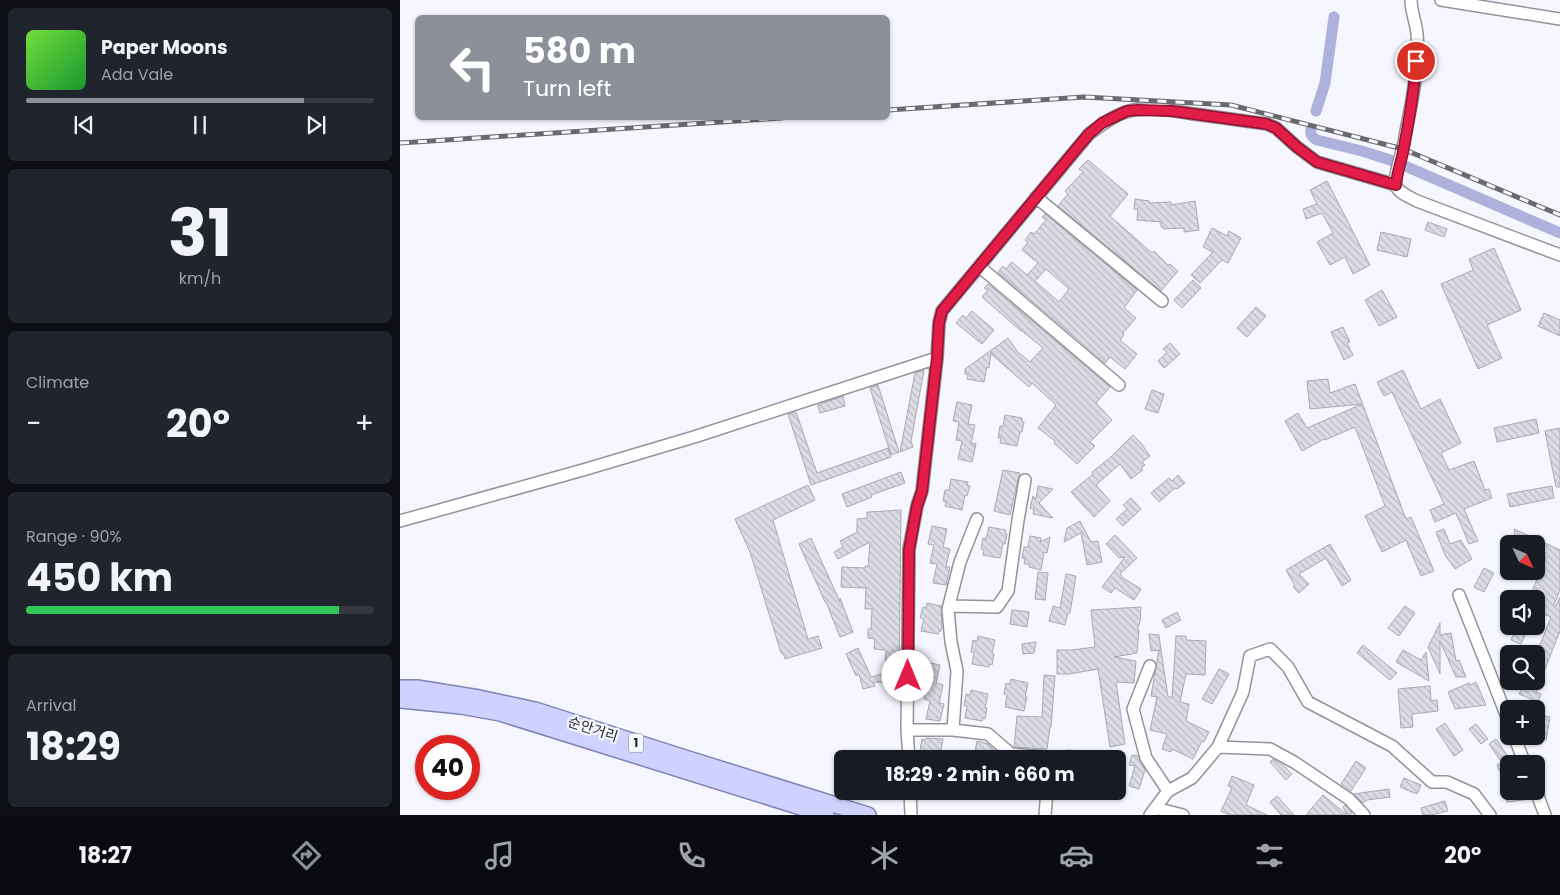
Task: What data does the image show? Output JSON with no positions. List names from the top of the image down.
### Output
{
  "streets": {
    "main road": ["순안거리", "1"]
  },
  "north": "bottom right",
  "page": {
    "turn": ["580 m", "Turn left"],
    "song": ["Paper Moons", "Ada Vale"],
    "tile": [
      ["31", "km/h"],
      "Climate",
      ["Range · 90%", "450 km"],
      ["Arrival", "18:29"]
    ],
    "heat": ["−", "20°", "+"],
    "map_buttons": ["+", "−"],
    "limit": "40",
    "trip": "18:29 · 2 min · 660 m",
    "tabs": ["18:27", "20°"]
  }
}
